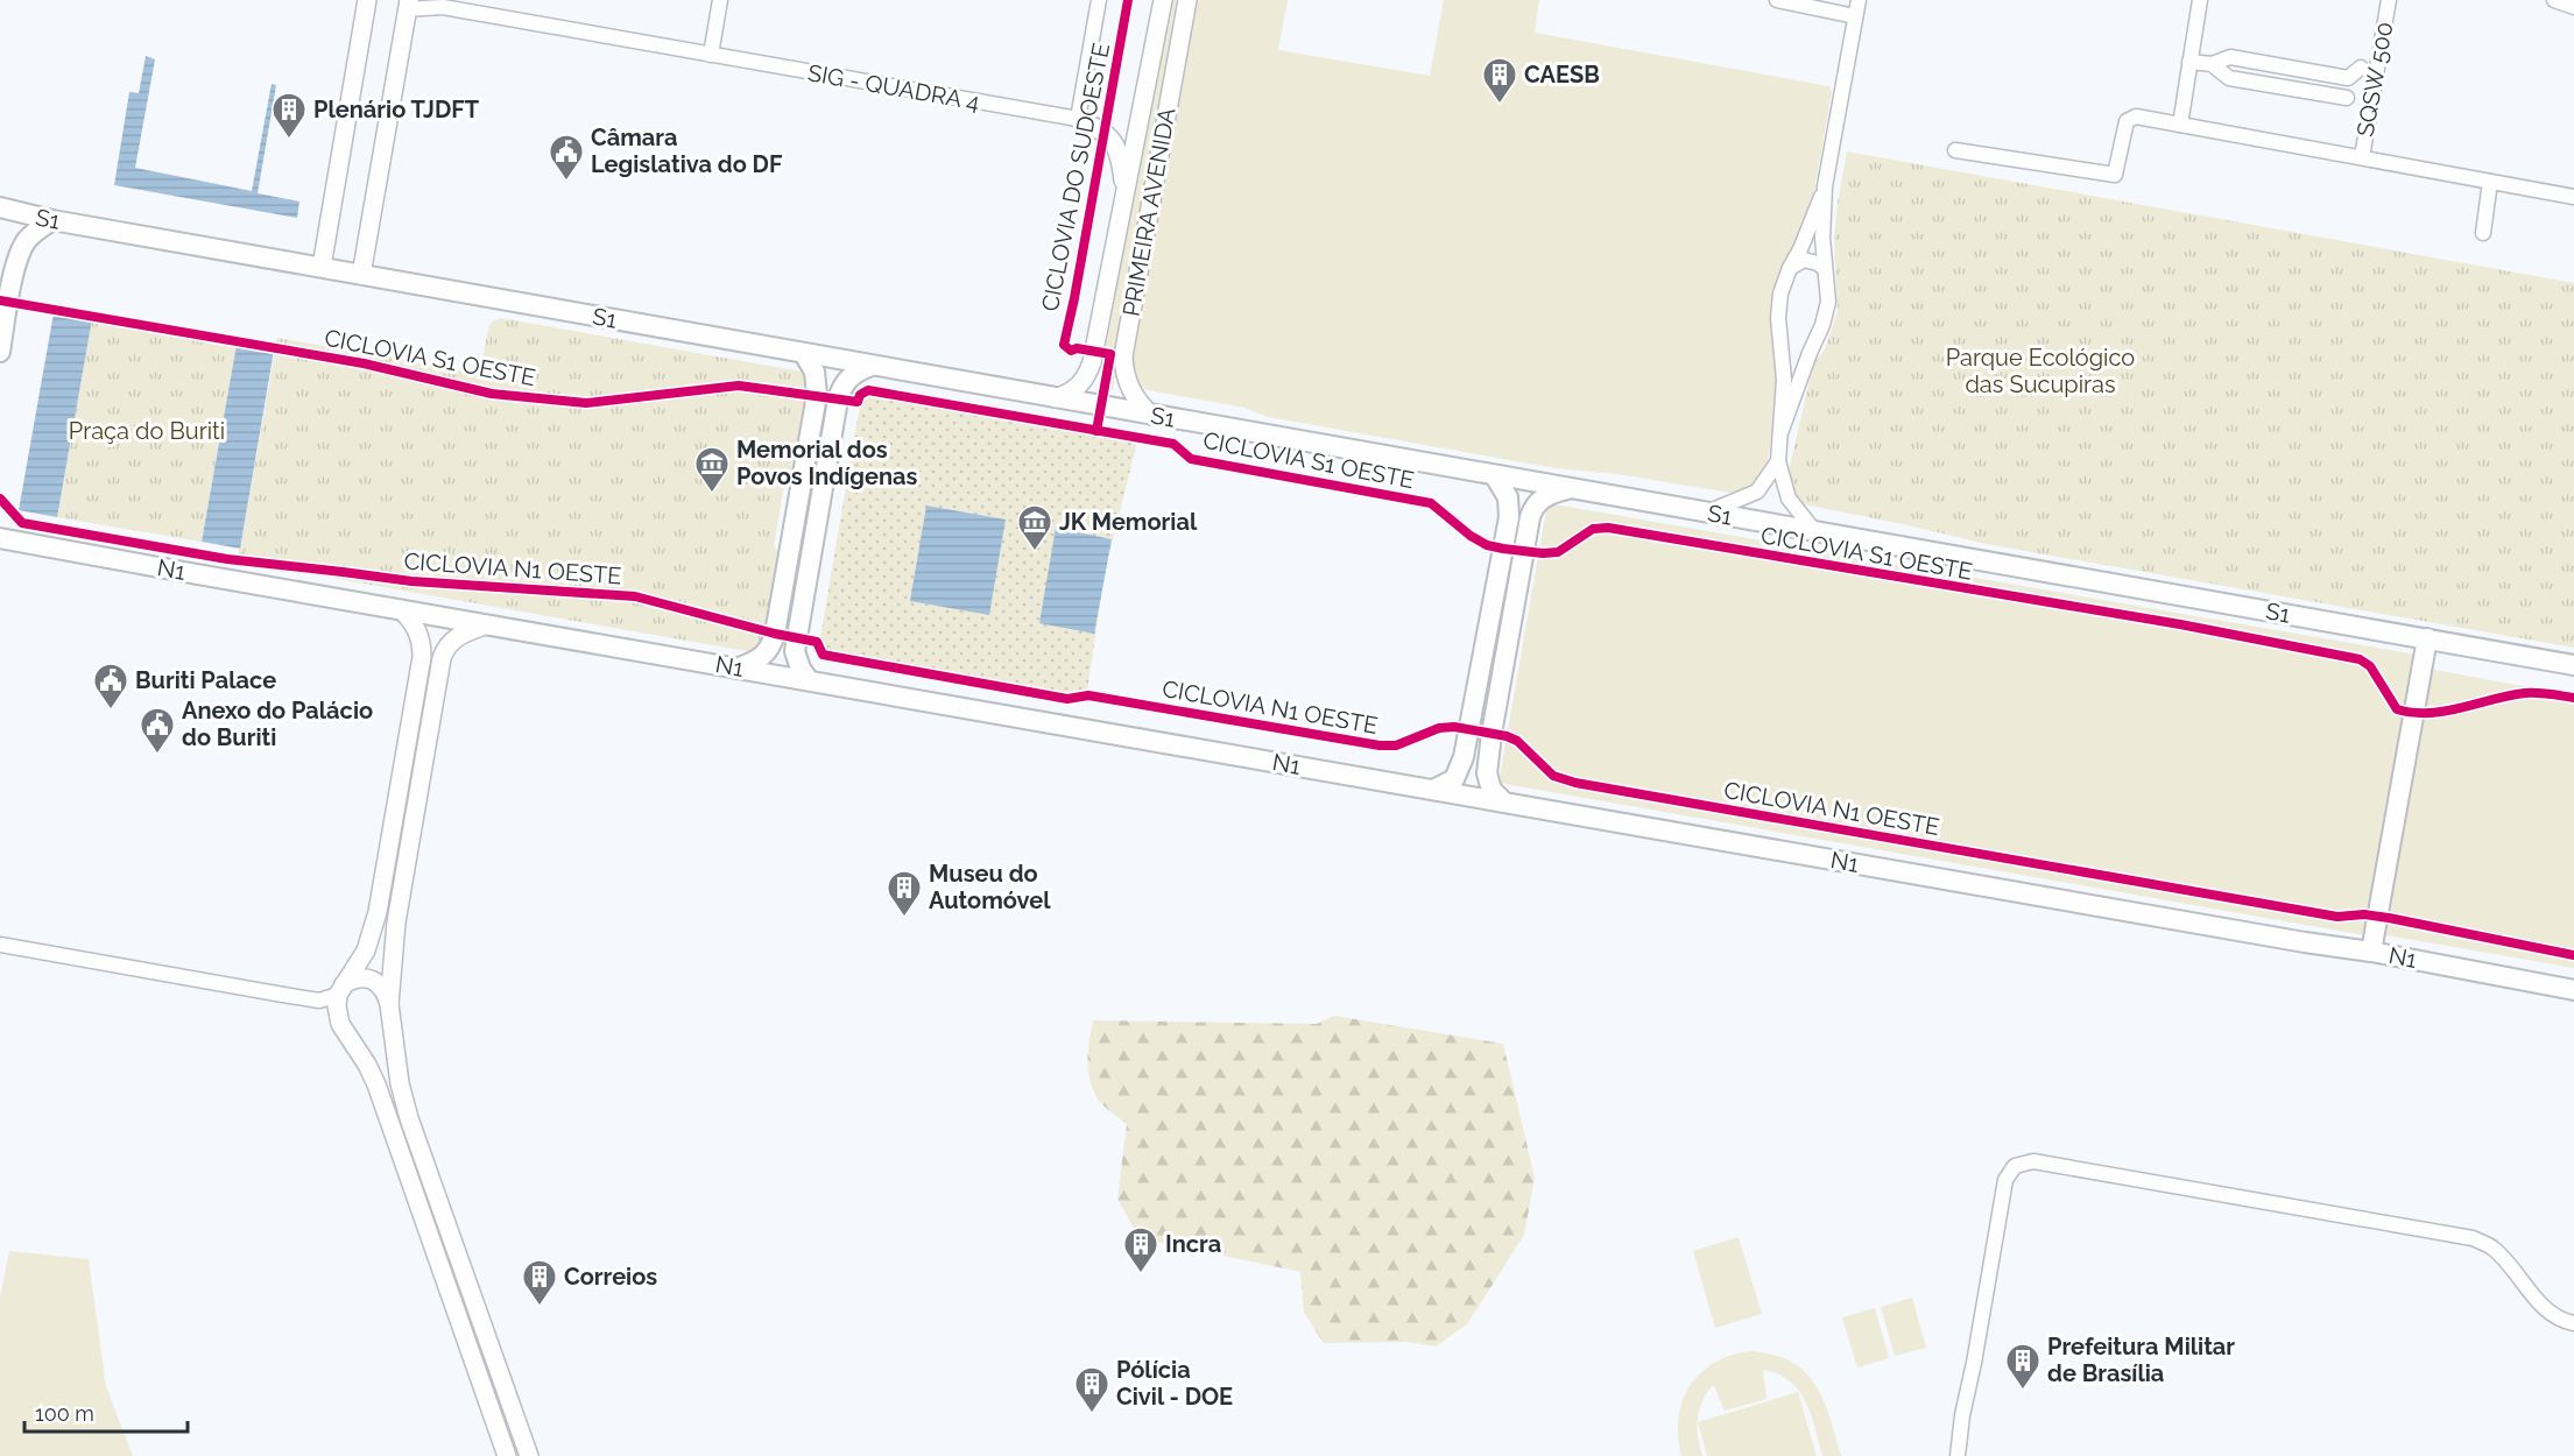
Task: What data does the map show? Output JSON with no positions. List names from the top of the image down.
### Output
{
  "streets": {
    "highway": ["S1", "N1"],
    "main road": ["PRIMEIRA AVENIDA"],
    "street": ["SQSW 500", "SIG - QUADRA 4"],
    "cycle path": ["CICLOVIA DO SUDOESTE", "CICLOVIA S1 OESTE", "CICLOVIA N1 OESTE"]
  },
  "crossings": [
    ["PRIMEIRA AVENIDA", "S1"]
  ],
  "parks": ["Parque Ecológico das Sucupiras", "Praça do Buriti"],
  "places": {
    "building": [
      "CAESB",
      "Plenário TJDFT",
      "Museu do Automóvel",
      "Incra",
      "Correios",
      "Prefeitura Militar de Brasília",
      "Pólícia Civil - DOE"
    ],
    "public building": ["Câmara Legislativa do DF", "Buriti Palace", "Anexo do Palácio do Buriti"],
    "museum": ["Memorial dos Povos Indígenas", "JK Memorial"]
  },
  "scale_bar": "100 m"
}
